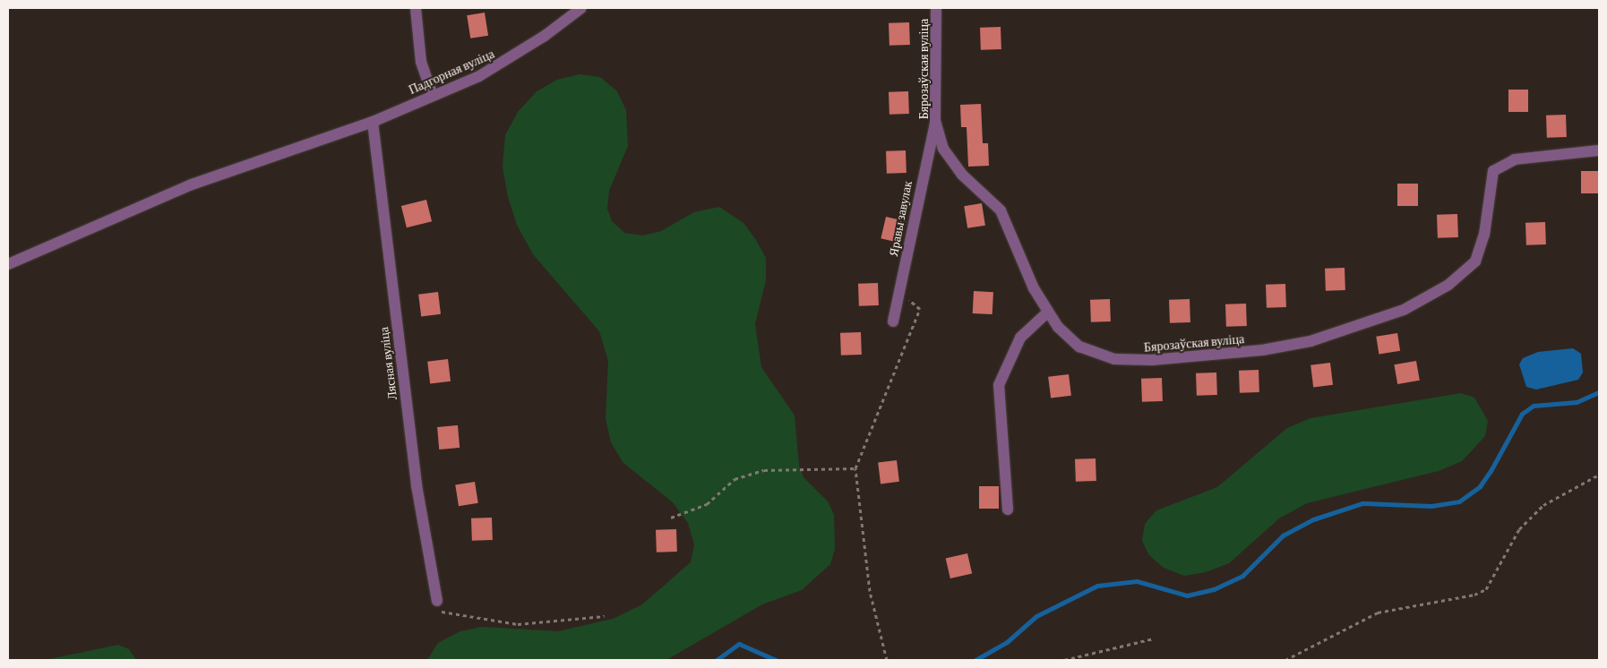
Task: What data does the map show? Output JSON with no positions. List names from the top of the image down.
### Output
{
  "streets": {
    "street": [
      "Бярозаўская вуліца",
      "Падгорная вуліца",
      "Яравы завулак",
      "Лясная вуліца"
    ]
  },
  "crossings": [
    ["Бярозаўская вуліца", "Яравы завулак"],
    ["Падгорная вуліца", "Лясная вуліца"]
  ]
}
